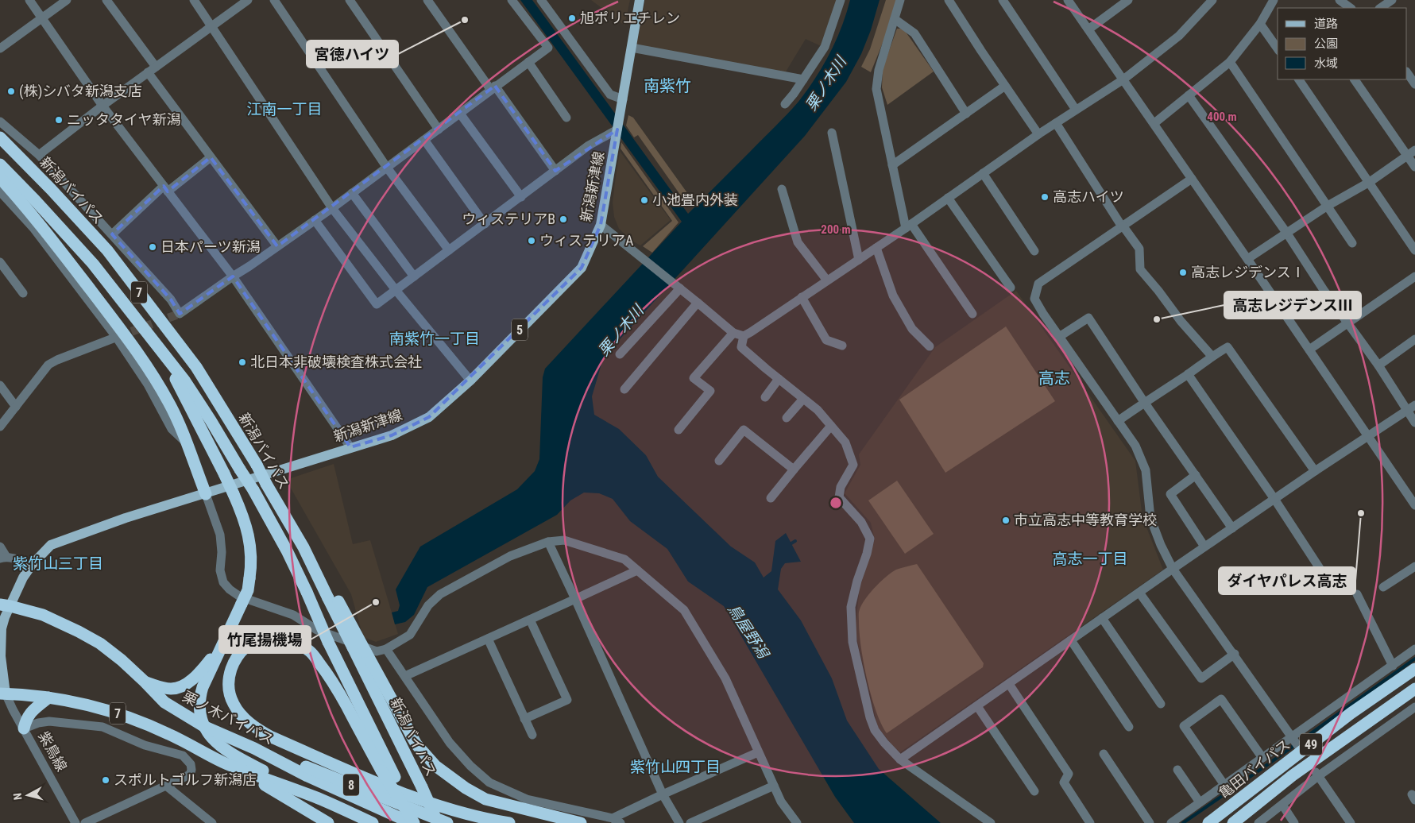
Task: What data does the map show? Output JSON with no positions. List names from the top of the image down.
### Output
{
  "streets": {
    "highway": [
      "新潟バイパス",
      "7",
      "栗ノ木バイパス",
      "49",
      "亀田バイパス",
      "8"
    ],
    "main road": ["新潟新津線", "5"],
    "street": ["紫鳥線"]
  },
  "crossings": [
    ["新潟新津線", "7"],
    ["新潟新津線", "栗ノ木バイパス"],
    ["新潟新津線", "紫鳥線"],
    ["新潟バイパス", "7"],
    ["新潟バイパス", "栗ノ木バイパス"],
    ["7", "栗ノ木バイパス"],
    ["7", "紫鳥線"],
    ["栗ノ木バイパス", "8"]
  ],
  "districts": [
    "南紫竹",
    "江南一丁目",
    "南紫竹一丁目",
    "高志",
    "高志一丁目",
    "紫竹山三丁目",
    "紫竹山四丁目"
  ],
  "water": ["栗ノ木川", "鳥屋野潟"],
  "places": [
    "旭ポリエチレン",
    "宮徳ハイツ",
    "(株)シバタ新潟支店",
    "ニッタタイヤ新潟",
    "高志ハイツ",
    "小池畳内外装",
    "ウィステリアB",
    "ウィステリアA",
    "日本パーツ新潟",
    "高志レジデンスⅠ",
    "高志レジデンスⅢ",
    "北日本非破壊検査株式会社",
    "ダイヤパレス高志",
    "市立高志中等教育学校",
    "竹尾揚機場",
    "スポルトゴルフ新潟店"
  ],
  "legend": ["道路", "公園", "水域"],
  "north": "left",
  "rings": ["400 m", "200 m"]
}
